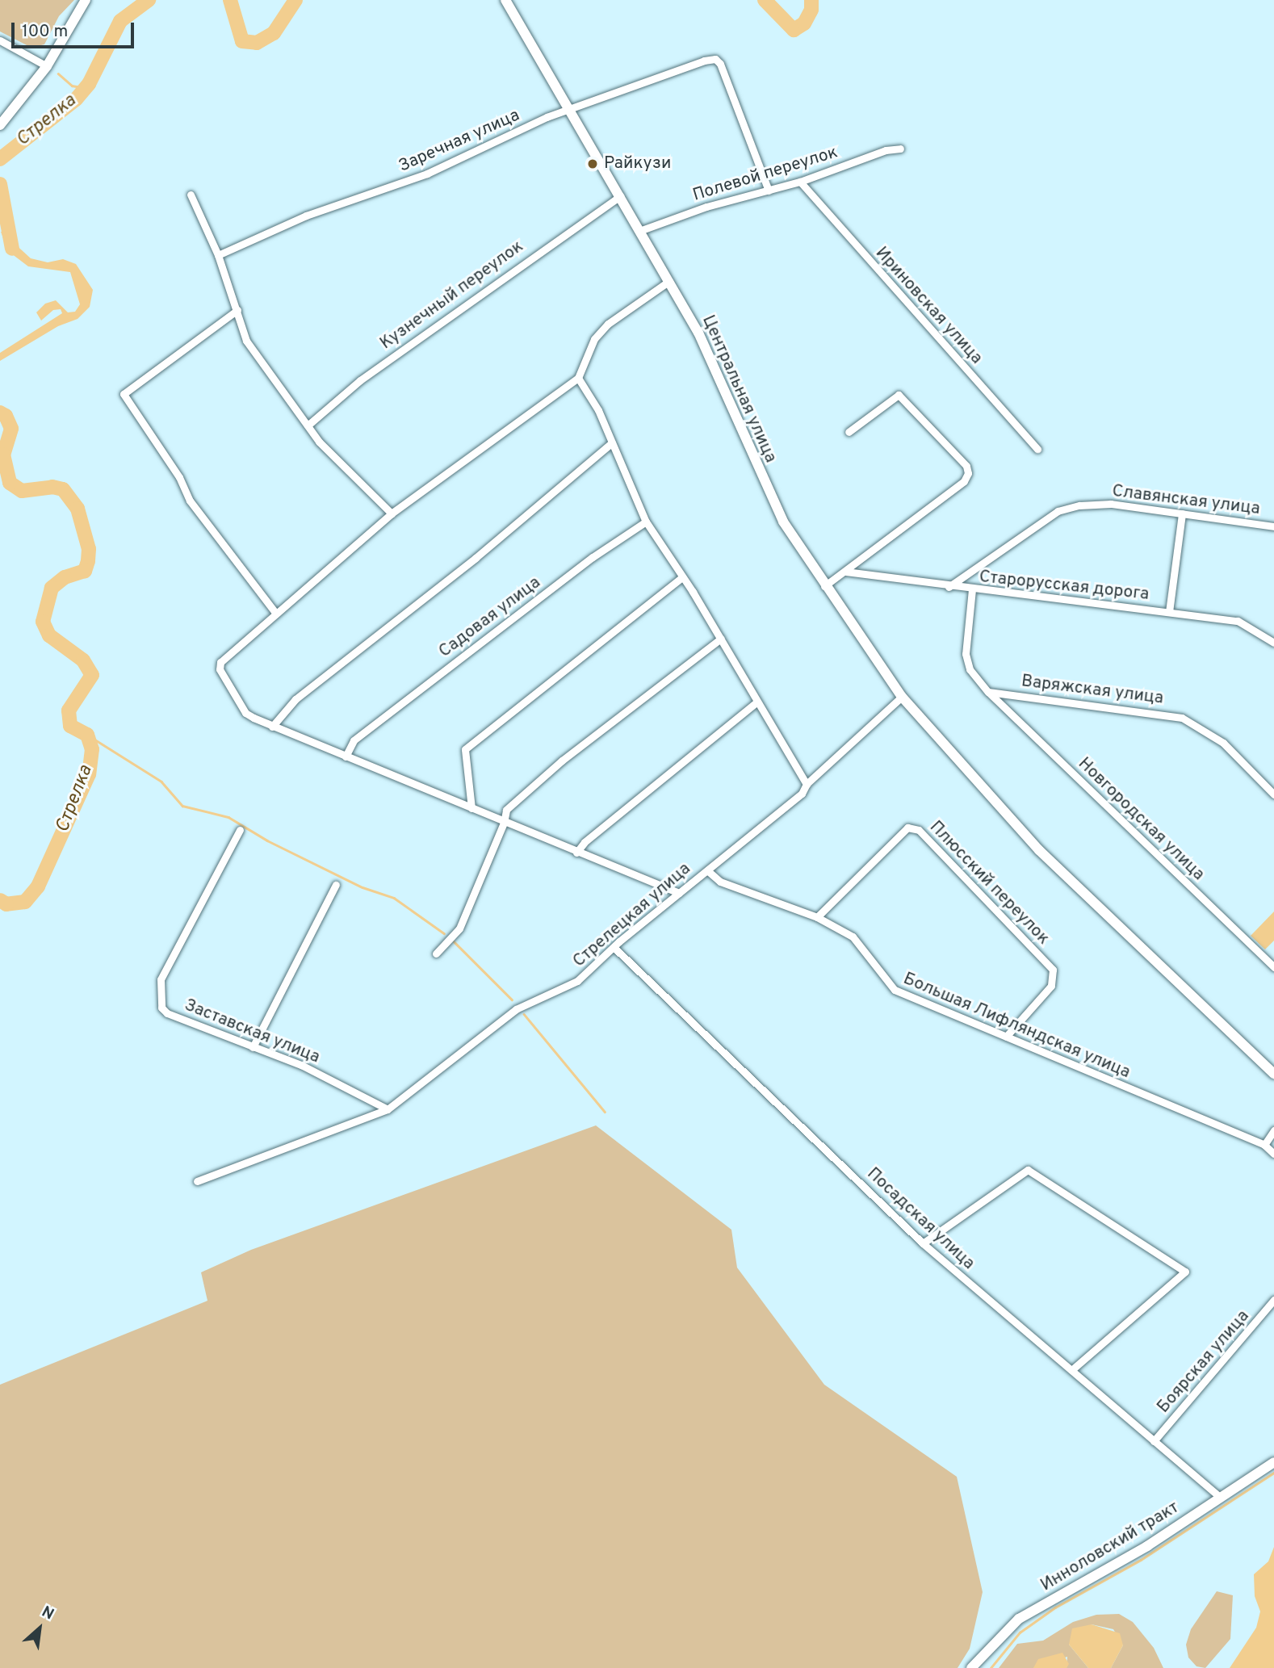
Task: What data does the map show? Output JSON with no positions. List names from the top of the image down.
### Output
{
  "streets": {
    "main road": ["Центральная улица", "Инноловский тракт"],
    "street": [
      "Заречная улица",
      "Полевой переулок",
      "Кузнечный переулок",
      "Ириновская улица",
      "Славянская улица",
      "Старорусская дорога",
      "Садовая улица",
      "Варяжская улица",
      "Новгородская улица",
      "Плюсский переулок",
      "Стрелецкая улица",
      "Большая Лифляндская улица",
      "Заставская улица",
      "Посадская улица",
      "Боярская улица"
    ]
  },
  "crossings": [
    ["Заречная улица", "Полевой переулок"],
    ["Заречная улица", "Центральная улица"],
    ["Полевой переулок", "Ириновская улица"],
    ["Полевой переулок", "Центральная улица"],
    ["Кузнечный переулок", "Центральная улица"],
    ["Центральная улица", "Стрелецкая улица"],
    ["Славянская улица", "Старорусская дорога"],
    ["Варяжская улица", "Новгородская улица"],
    ["Плюсский переулок", "Большая Лифляндская улица"],
    ["Стрелецкая улица", "Большая Лифляндская улица"],
    ["Стрелецкая улица", "Заставская улица"],
    ["Стрелецкая улица", "Посадская улица"],
    ["Посадская улица", "Боярская улица"],
    ["Посадская улица", "Инноловский тракт"]
  ],
  "water": ["Стрелка"],
  "places": ["Райкузи"],
  "scale_bar": "100 m",
  "north": "top right"
}
